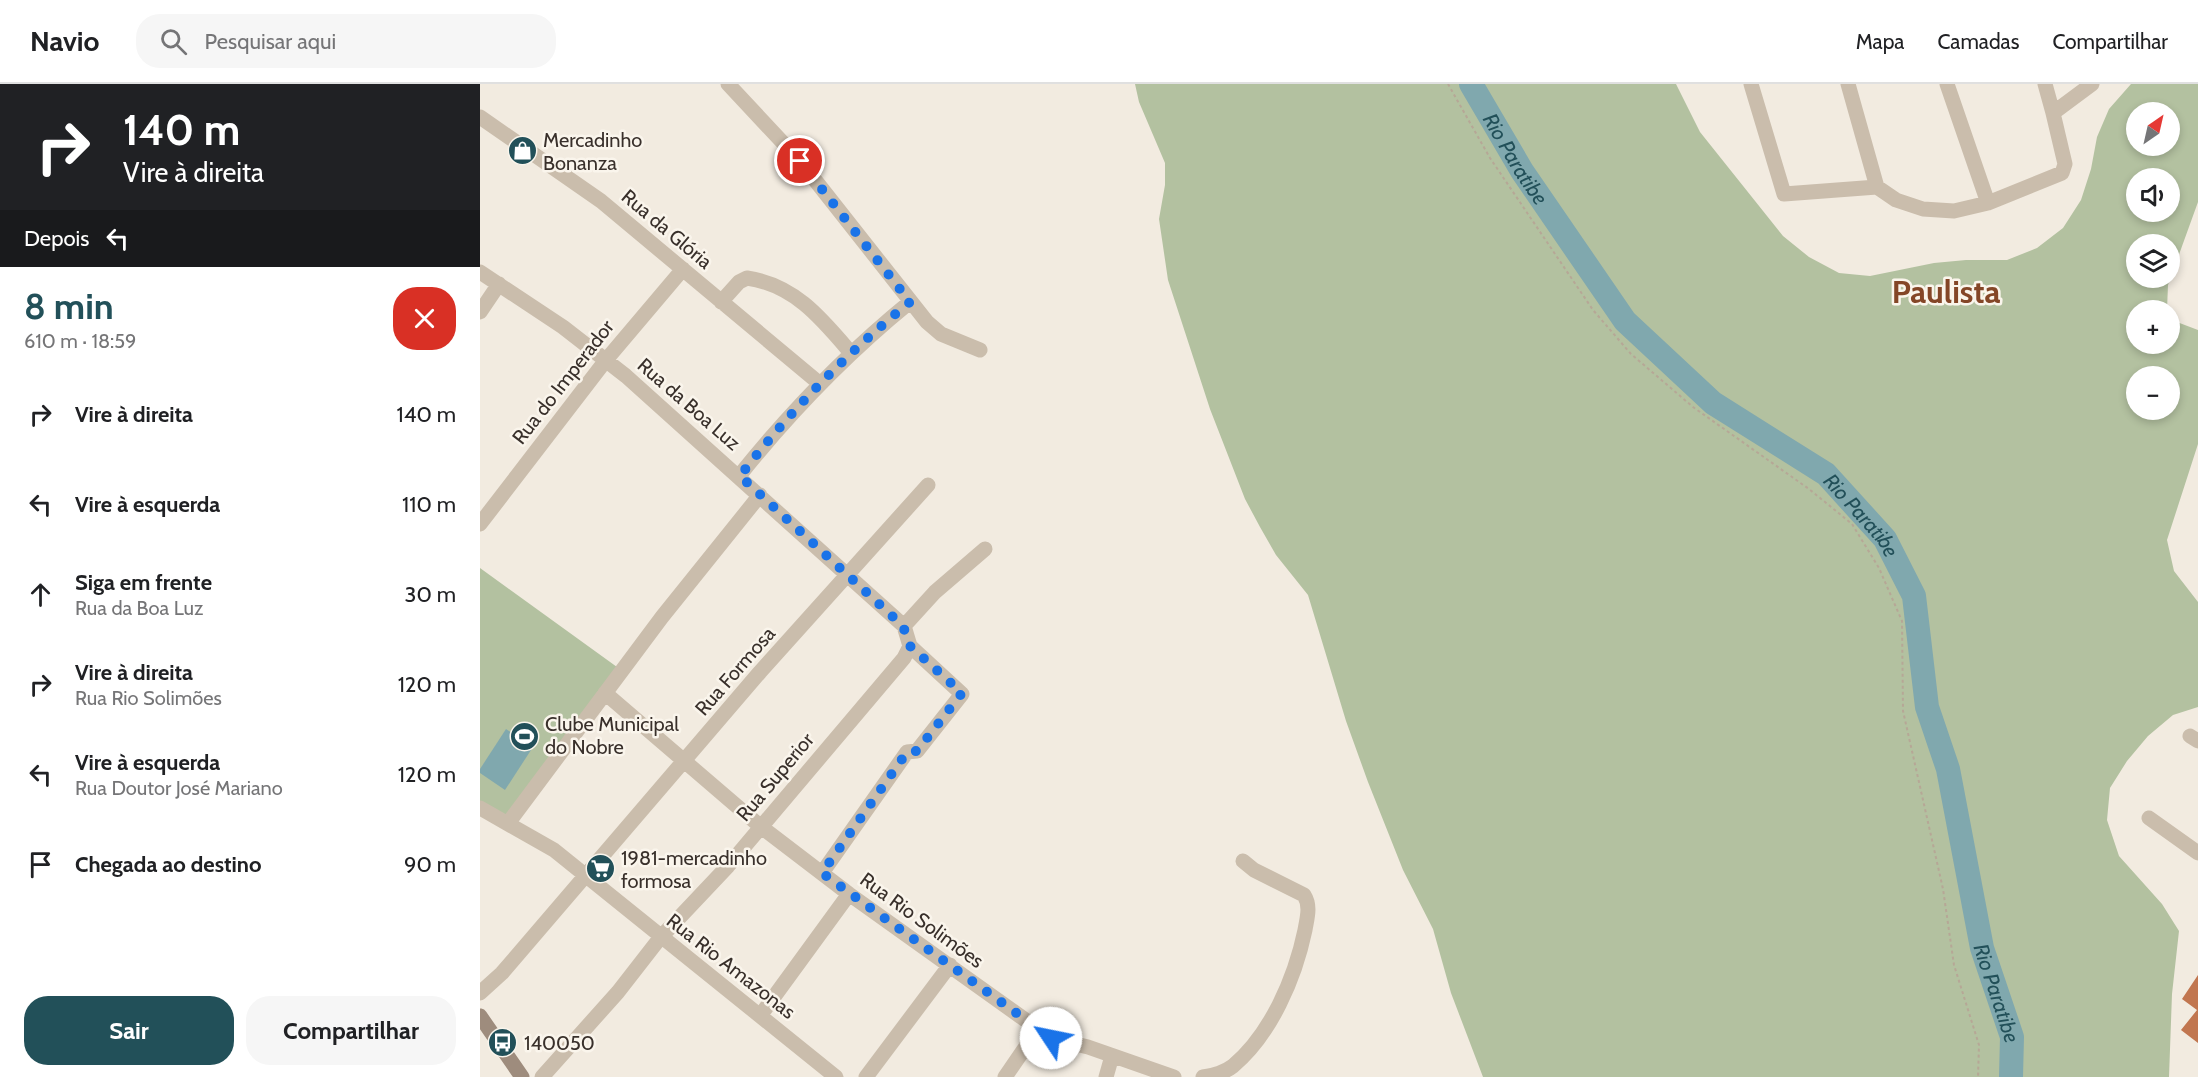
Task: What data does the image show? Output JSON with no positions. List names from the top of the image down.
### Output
{
  "streets": {
    "street": [
      "Rua da Glória",
      "Rua do Imperador",
      "Rua da Boa Luz",
      "Rua Formosa",
      "Rua Superior",
      "Rua Rio Solimões",
      "Rua Rio Amazonas"
    ]
  },
  "crossings": [
    ["Rua da Glória", "Rua do Imperador"],
    ["Rua do Imperador", "Rua da Boa Luz"],
    ["Rua da Boa Luz", "Rua Formosa"],
    ["Rua da Boa Luz", "Rua Superior"],
    ["Rua da Boa Luz", "Rua Rio Solimões"],
    ["Rua Formosa", "Rua Rio Solimões"],
    ["Rua Formosa", "Rua Rio Amazonas"],
    ["Rua Superior", "Rua Rio Solimões"],
    ["Rua Superior", "Rua Rio Amazonas"]
  ],
  "districts": ["Paulista"],
  "water": ["Rio Paratibe"],
  "places": {
    "shop": ["Mercadinho Bonanza"],
    "sports": ["Clube Municipal do Nobre"],
    "supermarket": ["1981-mercadinho formosa"],
    "bus stop": ["140050"]
  },
  "north": "top right",
  "page": {
    "header": "Navio",
    "search": "Pesquisar aqui",
    "nav": ["Mapa", "Camadas", "Compartilhar"],
    "turn": ["140 m", "Vire à direita"],
    "map_buttons": ["+", "−"],
    "then": "Depois",
    "heading": ["8 min", "610 m · 18:59"],
    "list": [
      {
        "name": "Vire à direita",
        "value": "140 m"
      },
      {
        "name": "Vire à esquerda",
        "value": "110 m"
      },
      {
        "name": "Siga em frente",
        "note": "Rua da Boa Luz",
        "value": "30 m"
      },
      {
        "name": "Vire à direita",
        "note": "Rua Rio Solimões",
        "value": "120 m"
      },
      {
        "name": "Vire à esquerda",
        "note": "Rua Doutor José Mariano",
        "value": "120 m"
      },
      {
        "name": "Chegada ao destino",
        "value": "90 m"
      }
    ],
    "buttons": ["Sair", "Compartilhar"]
  }
}
